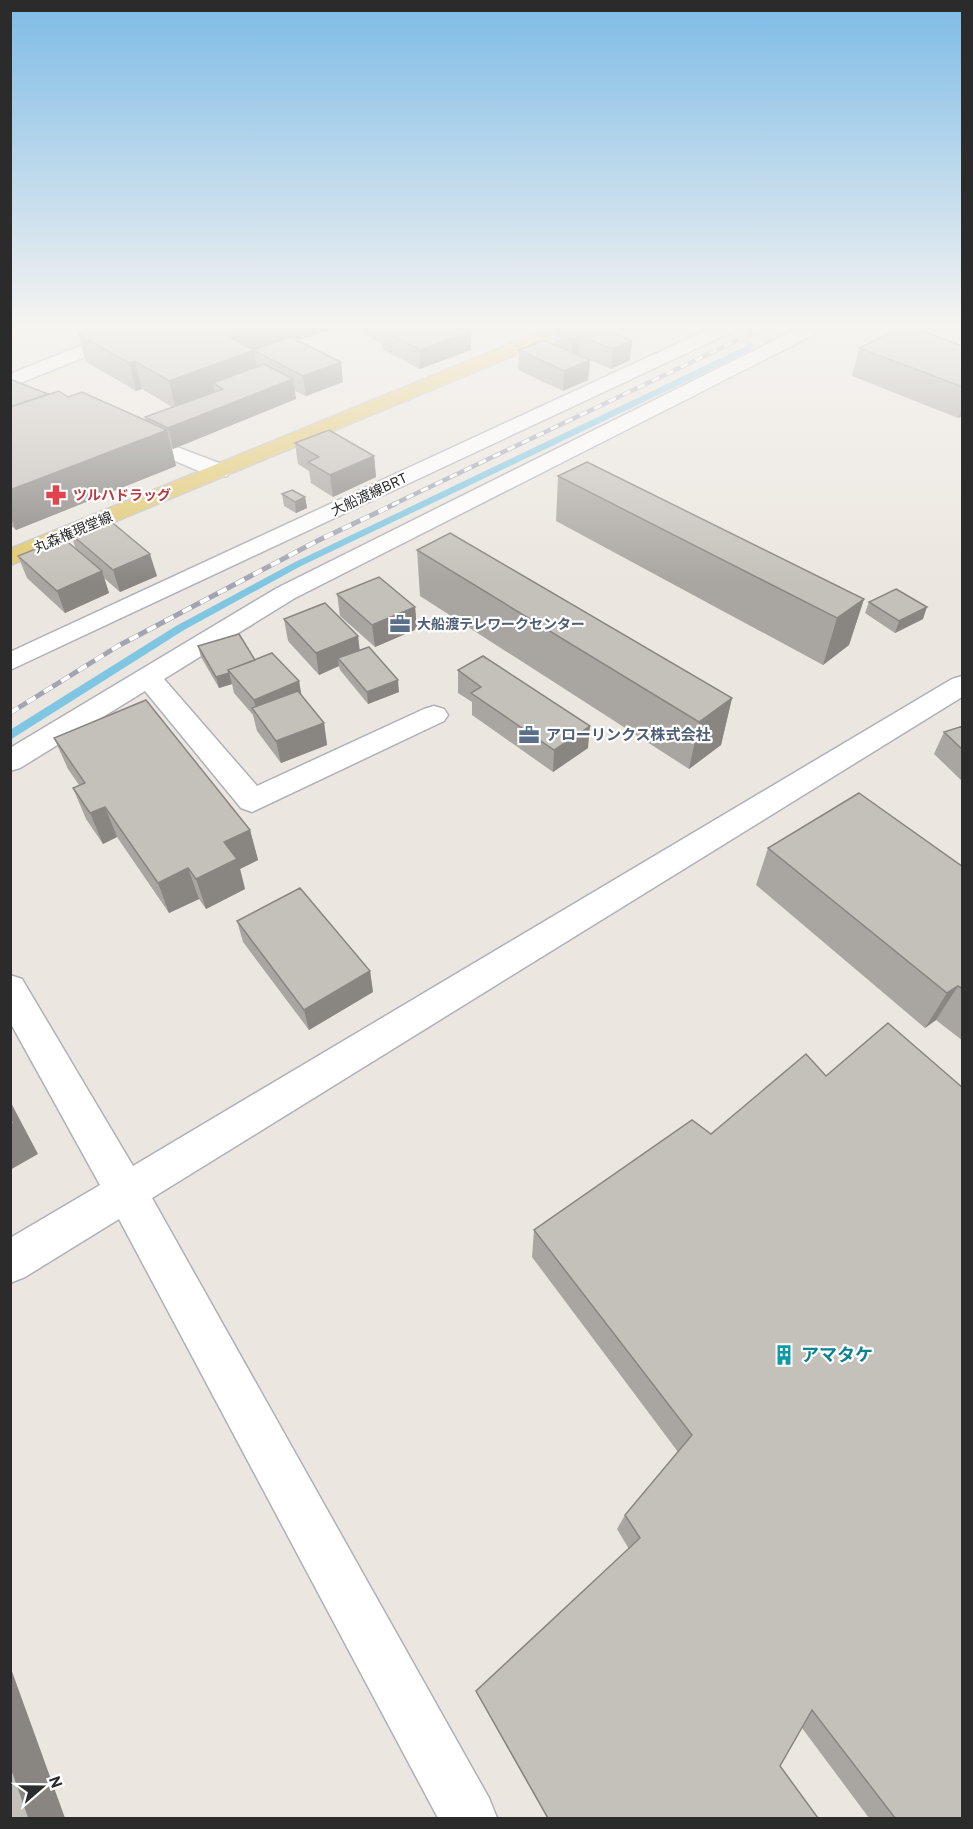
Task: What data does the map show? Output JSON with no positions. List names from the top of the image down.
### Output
{
  "streets": {
    "main road": ["丸森権現堂線"],
    "street": ["大船渡線BRT"]
  },
  "places": {
    "pharmacy": ["ツルハドラッグ"],
    "office": ["大船渡テレワークセンター", "アローリンクス株式会社"],
    "building": ["アマタケ"]
  },
  "north": "right"
}
